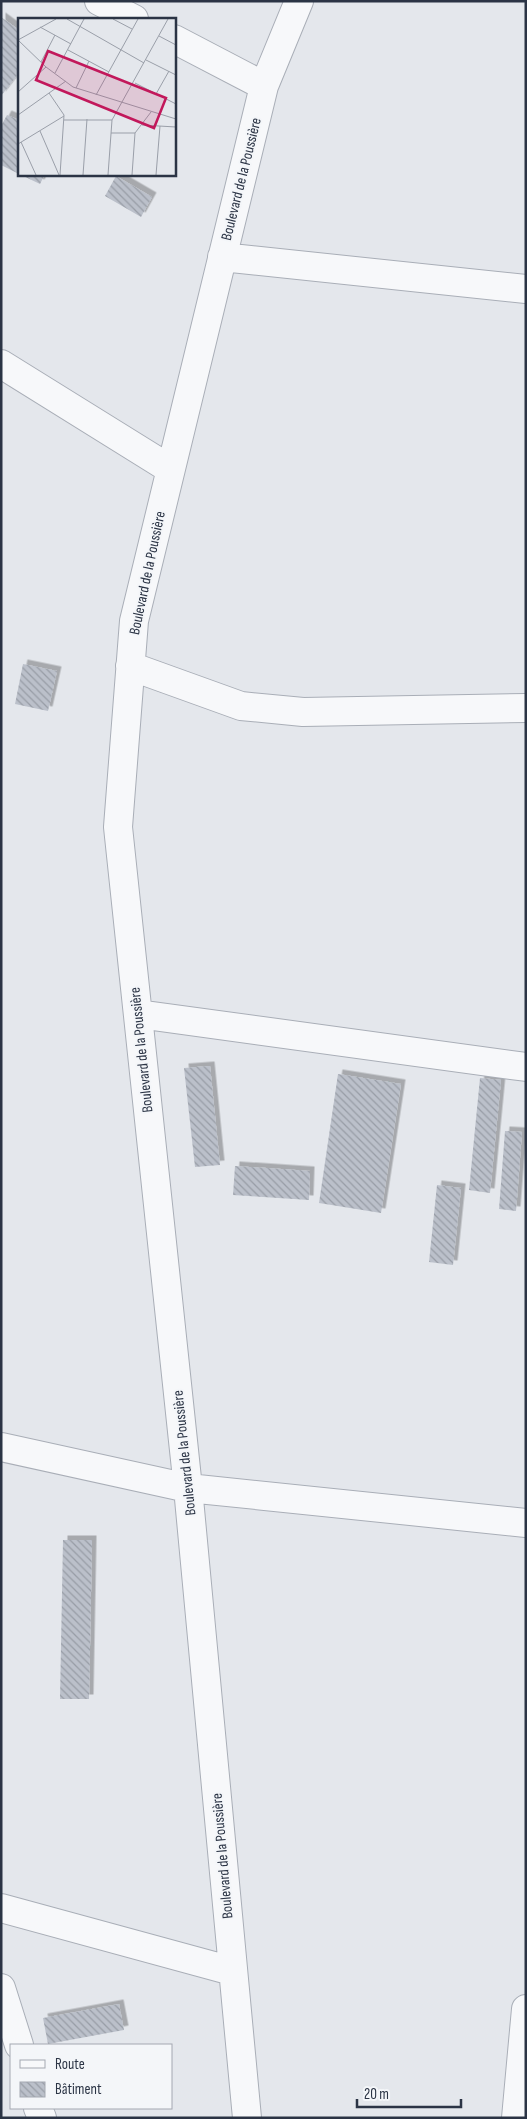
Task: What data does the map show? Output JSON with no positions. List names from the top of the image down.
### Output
{
  "streets": {
    "street": ["Boulevard de la Poussière"]
  },
  "legend": ["Route", "Bâtiment"],
  "scale_bar": "20 m"
}
